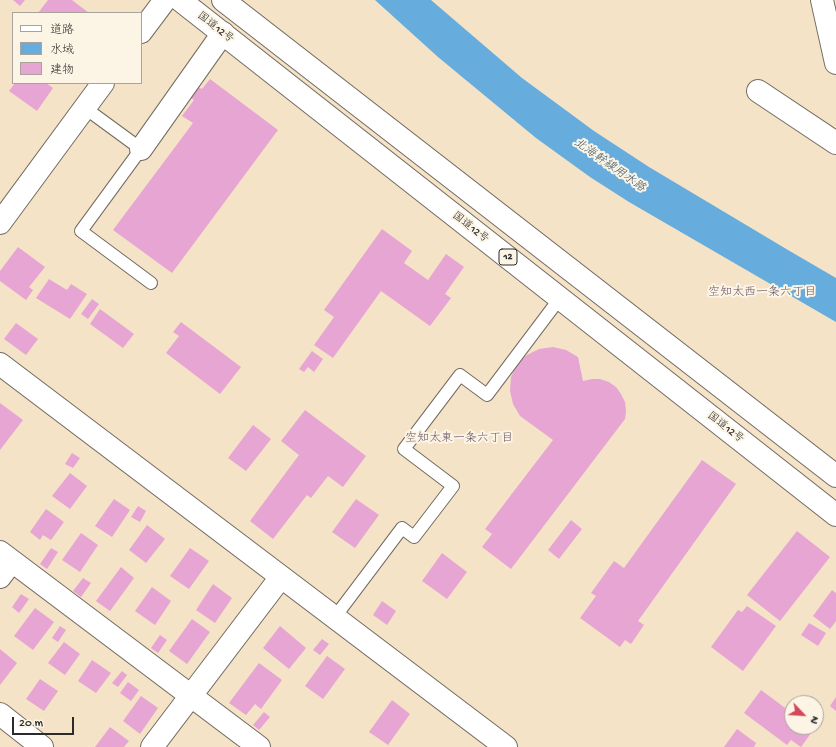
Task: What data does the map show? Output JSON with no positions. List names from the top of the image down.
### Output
{
  "streets": {
    "main road": ["国道12号", "12"]
  },
  "districts": ["空知太西一条六丁目", "空知太東一条六丁目"],
  "water": ["北海幹線用水路"],
  "legend": ["道路", "水域", "建物"],
  "scale_bar": "20 m",
  "north": "bottom right"
}
